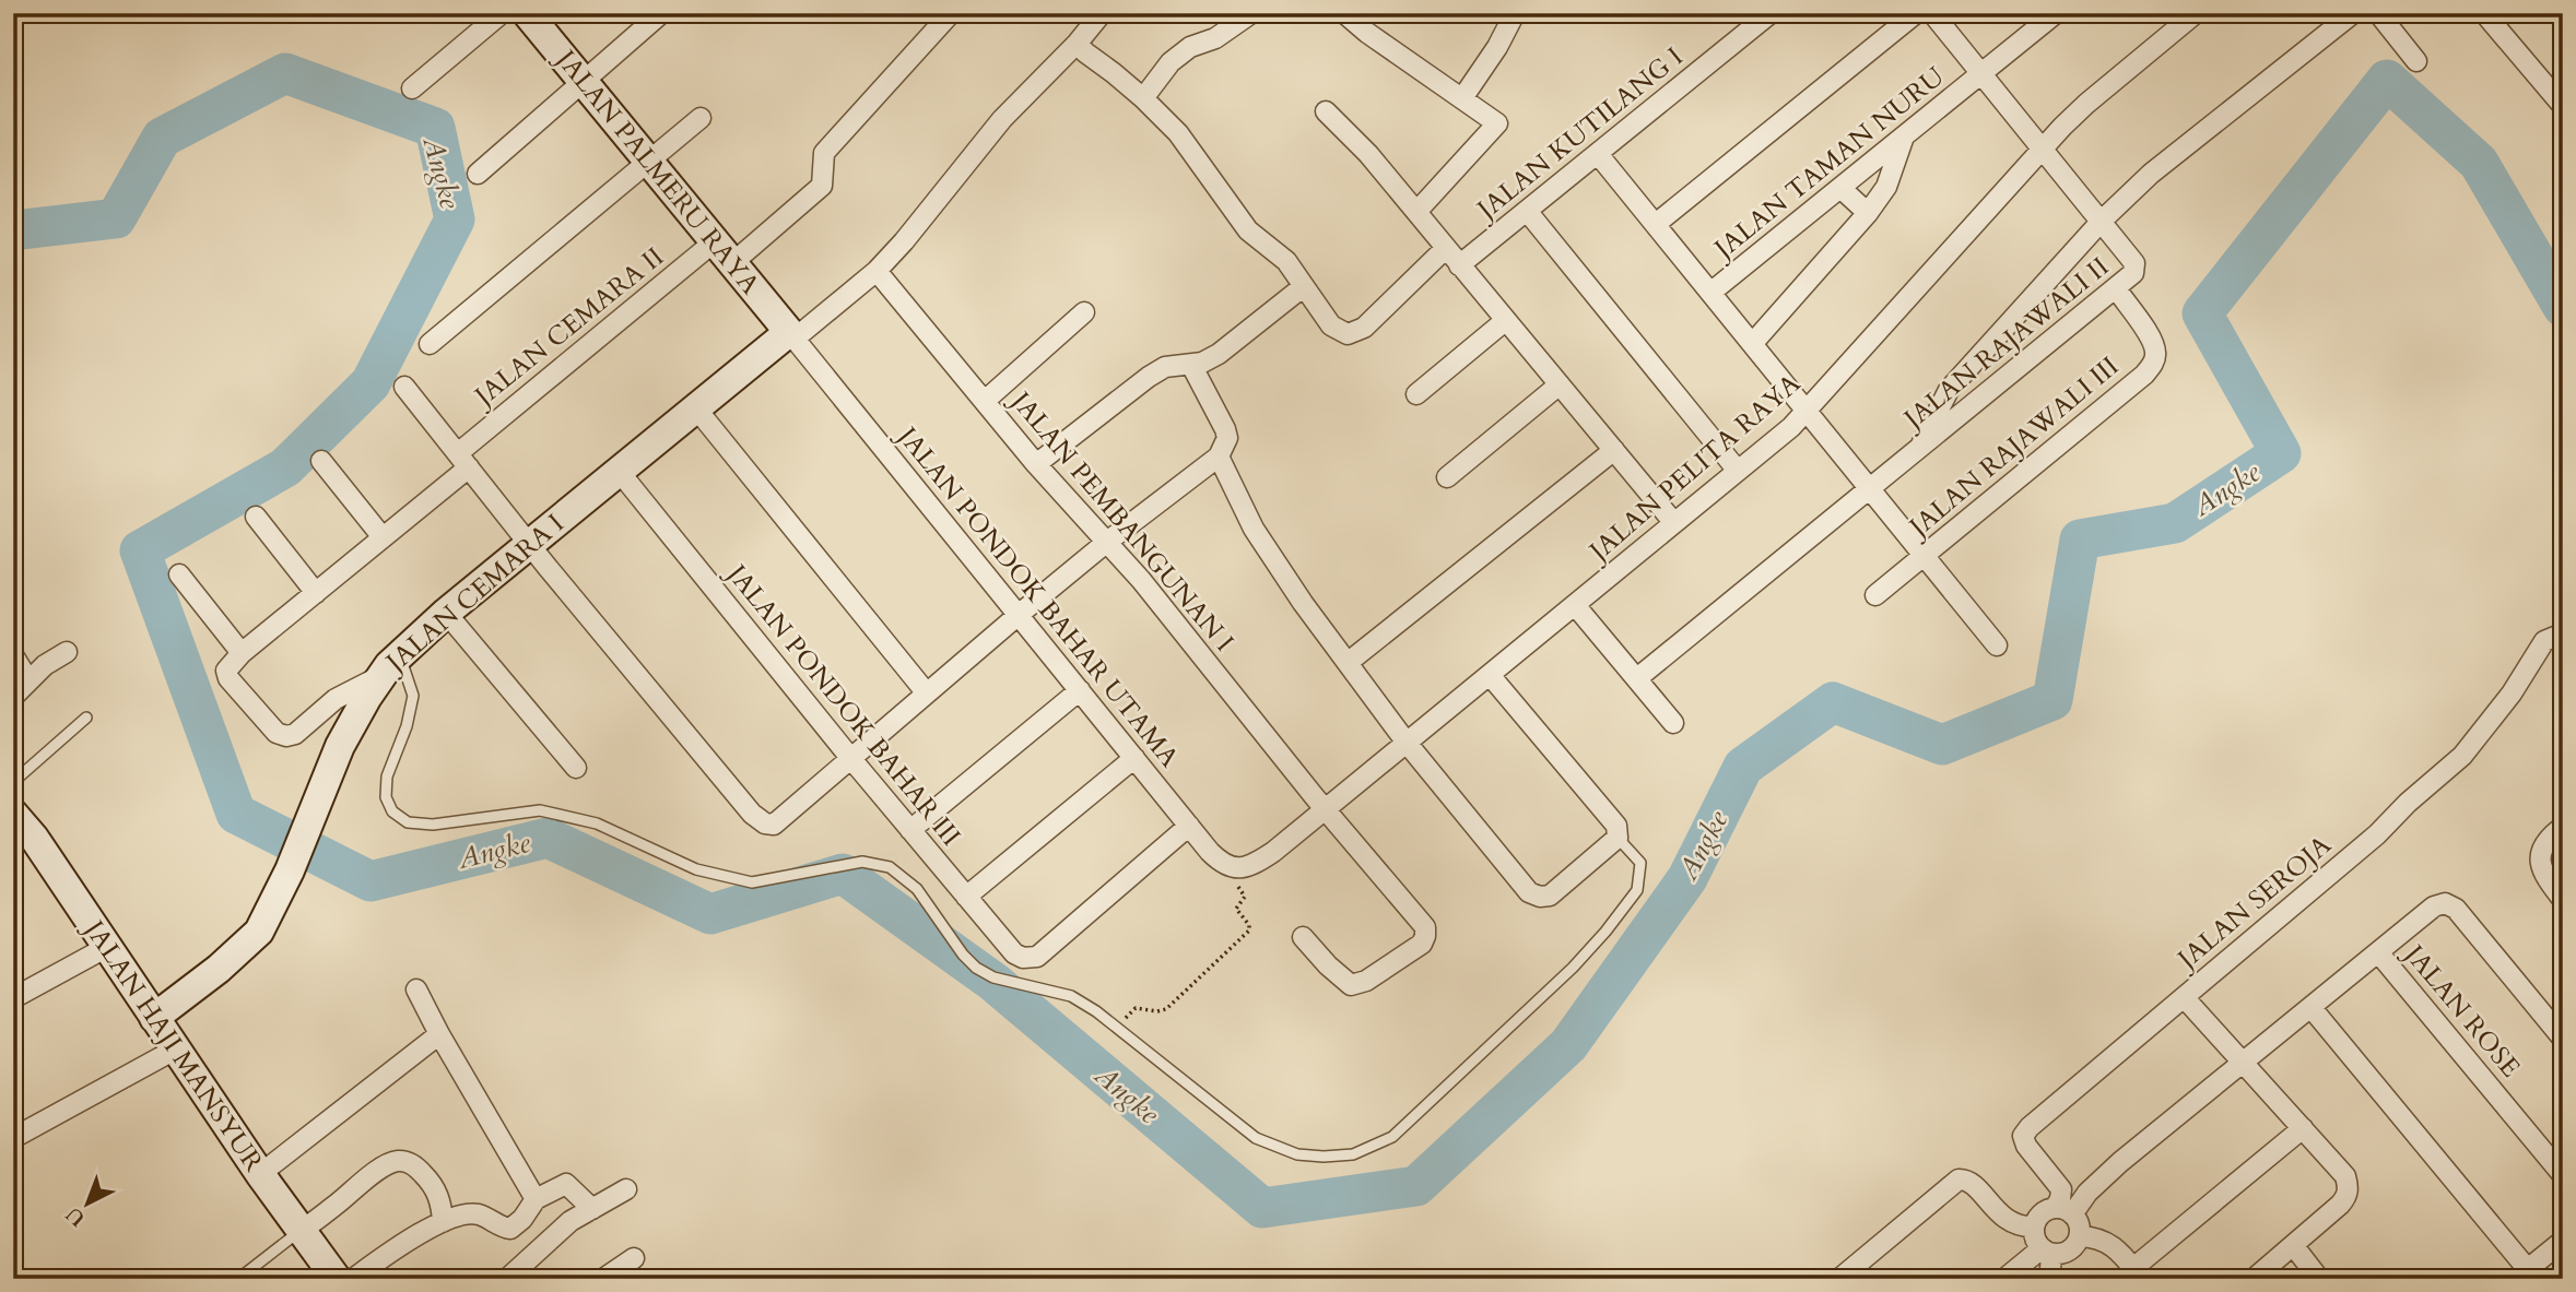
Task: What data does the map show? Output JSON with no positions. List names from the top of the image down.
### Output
{
  "streets": {
    "street": [
      "JALAN KUTILANG I",
      "JALAN TAMAN NURU",
      "JALAN PALMERU RAYA",
      "JALAN CEMARA II",
      "JALAN RAJAWALI II",
      "JALAN RAJAWALI III",
      "JALAN PELITA RAYA",
      "JALAN PEMBANGUNAN I",
      "JALAN CEMARA I",
      "JALAN PONDOK BAHAR UTAMA",
      "JALAN PONDOK BAHAR III",
      "JALAN SEROJA",
      "JALAN ROSE",
      "JALAN HAJI MANSYUR"
    ]
  },
  "crossings": [
    ["JALAN TAMAN NURU", "JALAN RAJAWALI II"],
    ["JALAN PALMERU RAYA", "JALAN CEMARA II"],
    ["JALAN PALMERU RAYA", "JALAN CEMARA I"],
    ["JALAN PALMERU RAYA", "JALAN PONDOK BAHAR UTAMA"],
    ["JALAN RAJAWALI II", "JALAN RAJAWALI III"],
    ["JALAN RAJAWALI II", "JALAN PELITA RAYA"],
    ["JALAN PELITA RAYA", "JALAN PEMBANGUNAN I"],
    ["JALAN PELITA RAYA", "JALAN PONDOK BAHAR UTAMA"],
    ["JALAN PEMBANGUNAN I", "JALAN CEMARA I"],
    ["JALAN CEMARA I", "JALAN PONDOK BAHAR UTAMA"],
    ["JALAN CEMARA I", "JALAN PONDOK BAHAR III"],
    ["JALAN CEMARA I", "JALAN HAJI MANSYUR"],
    ["JALAN PONDOK BAHAR UTAMA", "JALAN PONDOK BAHAR III"]
  ],
  "water": ["Angke"],
  "north": "bottom left"
}
